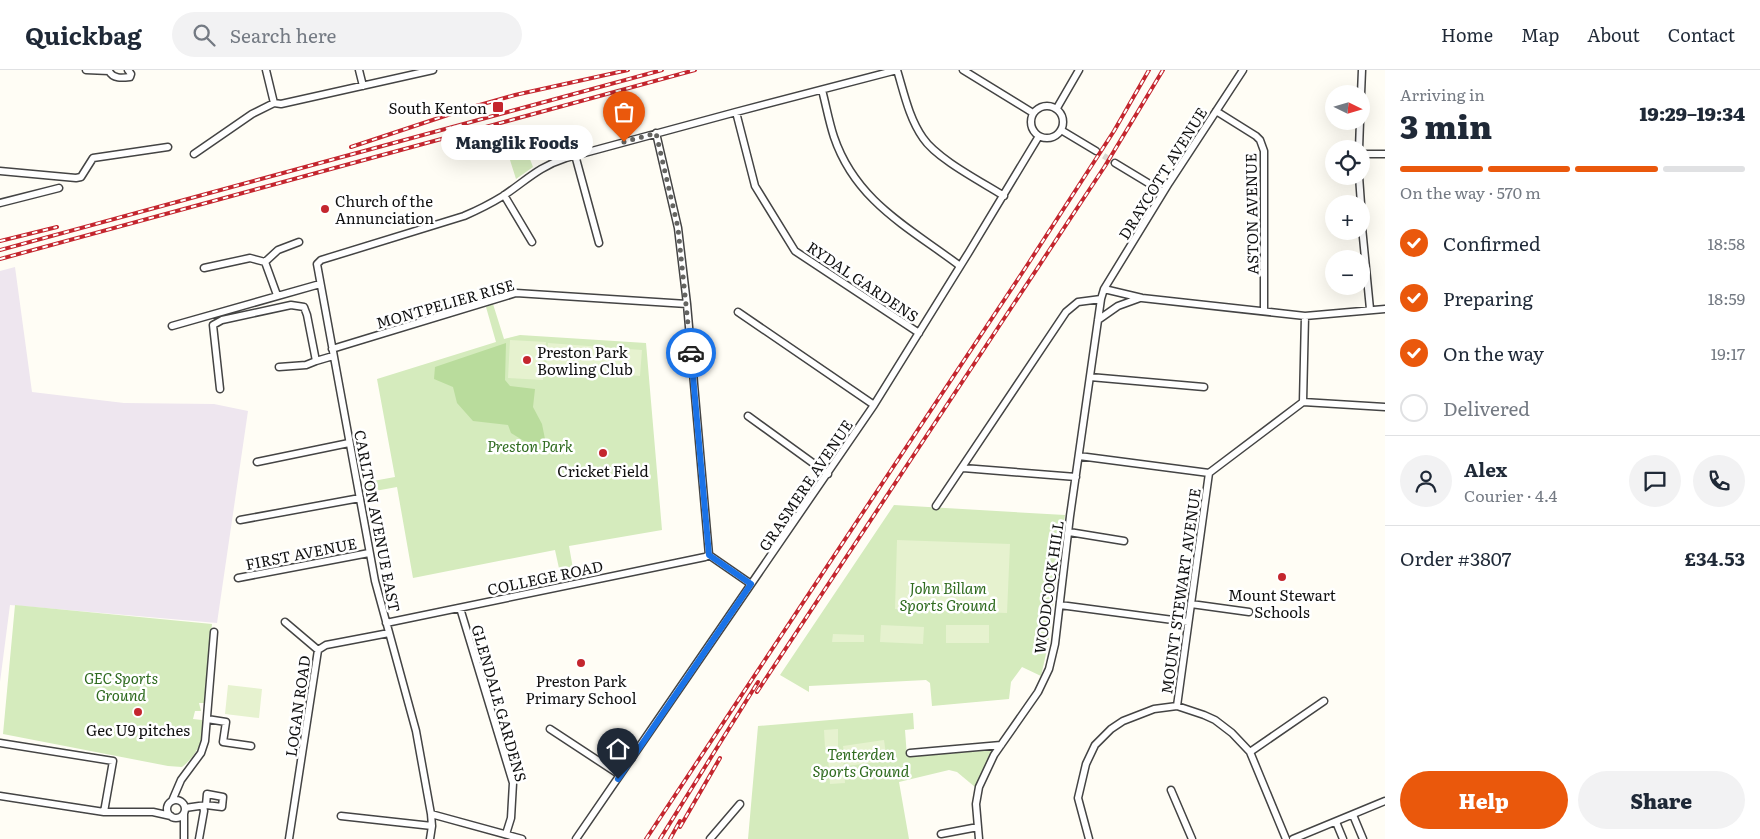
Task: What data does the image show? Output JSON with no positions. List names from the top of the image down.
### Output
{
  "streets": {
    "street": [
      "DRAYCOTT AVENUE",
      "ASTON AVENUE",
      "RYDAL GARDENS",
      "MONTPELIER RISE",
      "GRASMERE AVENUE",
      "CARLTON AVENUE EAST",
      "FIRST AVENUE",
      "COLLEGE ROAD",
      "WOODCOCK HILL",
      "MOUNT STEWART AVENUE",
      "GLENDALE GARDENS",
      "LOGAN ROAD"
    ]
  },
  "crossings": [
    ["DRAYCOTT AVENUE", "ASTON AVENUE"],
    ["DRAYCOTT AVENUE", "WOODCOCK HILL"],
    ["RYDAL GARDENS", "GRASMERE AVENUE"],
    ["MONTPELIER RISE", "CARLTON AVENUE EAST"],
    ["CARLTON AVENUE EAST", "FIRST AVENUE"],
    ["CARLTON AVENUE EAST", "COLLEGE ROAD"],
    ["CARLTON AVENUE EAST", "LOGAN ROAD"],
    ["COLLEGE ROAD", "GLENDALE GARDENS"]
  ],
  "parks": [
    "Preston Park",
    "John Billam Sports Ground",
    "GEC Sports Ground",
    "Tenterden Sports Ground"
  ],
  "places": {
    "transit": ["South Kenton"],
    "other": [
      "Manglik Foods",
      "Church of the Annunciation",
      "Preston Park Bowling Club",
      "Cricket Field",
      "Mount Stewart Schools",
      "Preston Park Primary School",
      "Gec U9 pitches"
    ]
  },
  "north": "right",
  "page": {
    "header": "Quickbag",
    "search": "Search here",
    "nav": [
      "Home",
      "Map",
      "About",
      "Contact"
    ],
    "heading": ["3 min", "Arriving in", "19:29–19:34"],
    "panel": [
      "Alex",
      "Courier · 4.4",
      "Order #3807",
      "£34.53"
    ],
    "map_buttons": ["+", "−"],
    "bubble": "Manglik Foods",
    "bar": "On the way · 570 m",
    "list": [
      ["Confirmed", "18:58"],
      ["Preparing", "18:59"],
      ["On the way", "19:17"],
      "Delivered"
    ],
    "buttons": ["Help", "Share"]
  }
}
